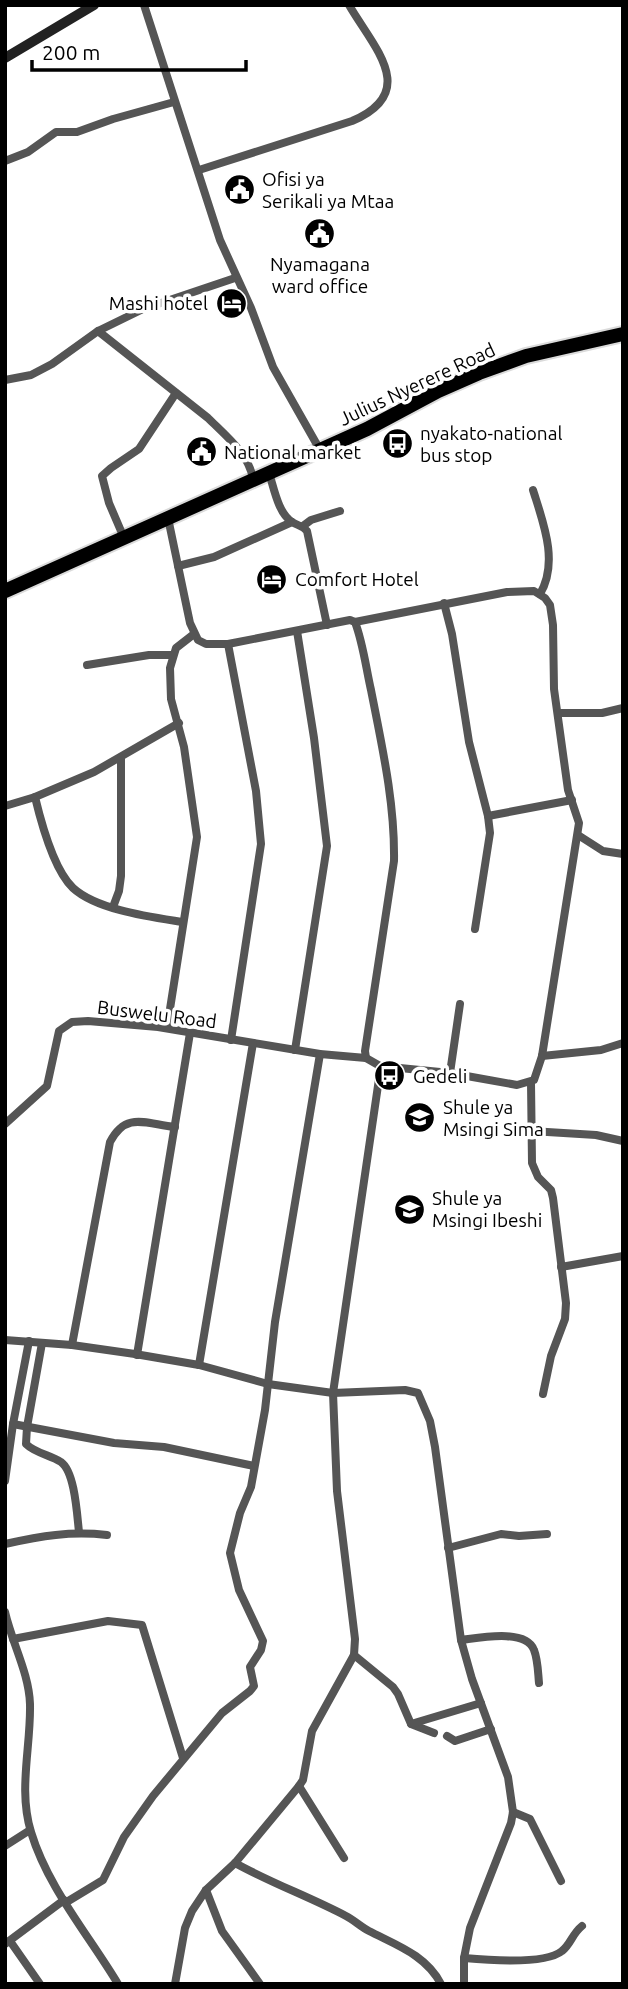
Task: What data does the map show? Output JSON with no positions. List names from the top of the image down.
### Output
{
  "streets": {
    "highway": ["Julius Nyerere Road"],
    "street": ["Buswelu Road"]
  },
  "places": {
    "public building": ["Ofisi ya Serikali ya Mtaa", "Nyamagana ward office", "National market"],
    "hotel": ["Mashi hotel", "Comfort Hotel"],
    "bus stop": ["nyakato-national bus stop", "Gedeli"],
    "school or university": ["Shule ya Msingi Sima", "Shule ya Msingi Ibeshi"]
  },
  "scale_bar": "200 m"
}
